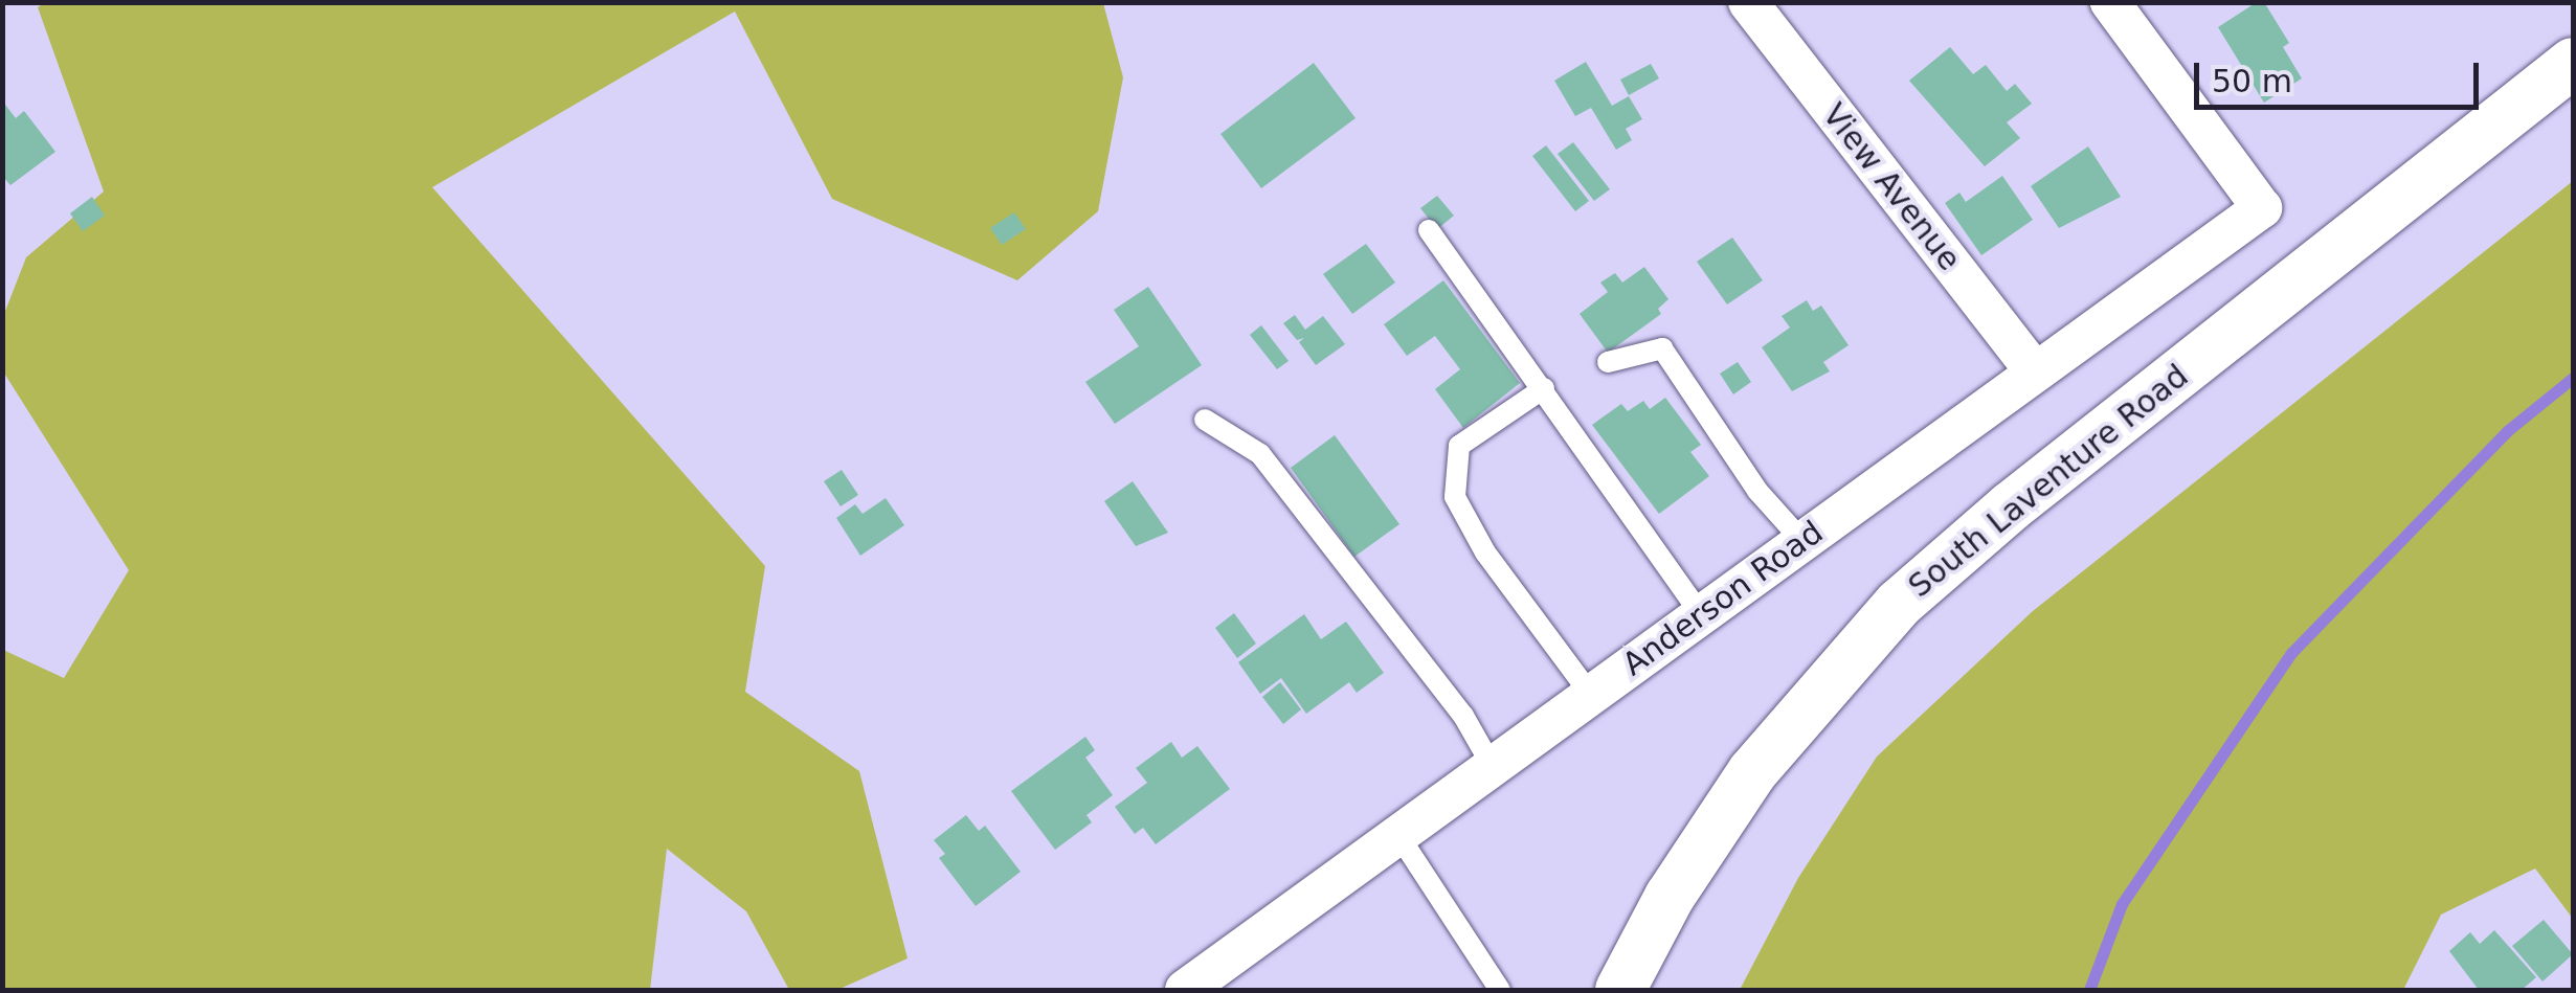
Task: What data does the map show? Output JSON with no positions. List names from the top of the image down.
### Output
{
  "streets": {
    "street": ["View Avenue", "South Laventure Road", "Anderson Road"]
  },
  "crossings": [
    ["View Avenue", "Anderson Road"]
  ],
  "scale_bar": "50 m"
}
